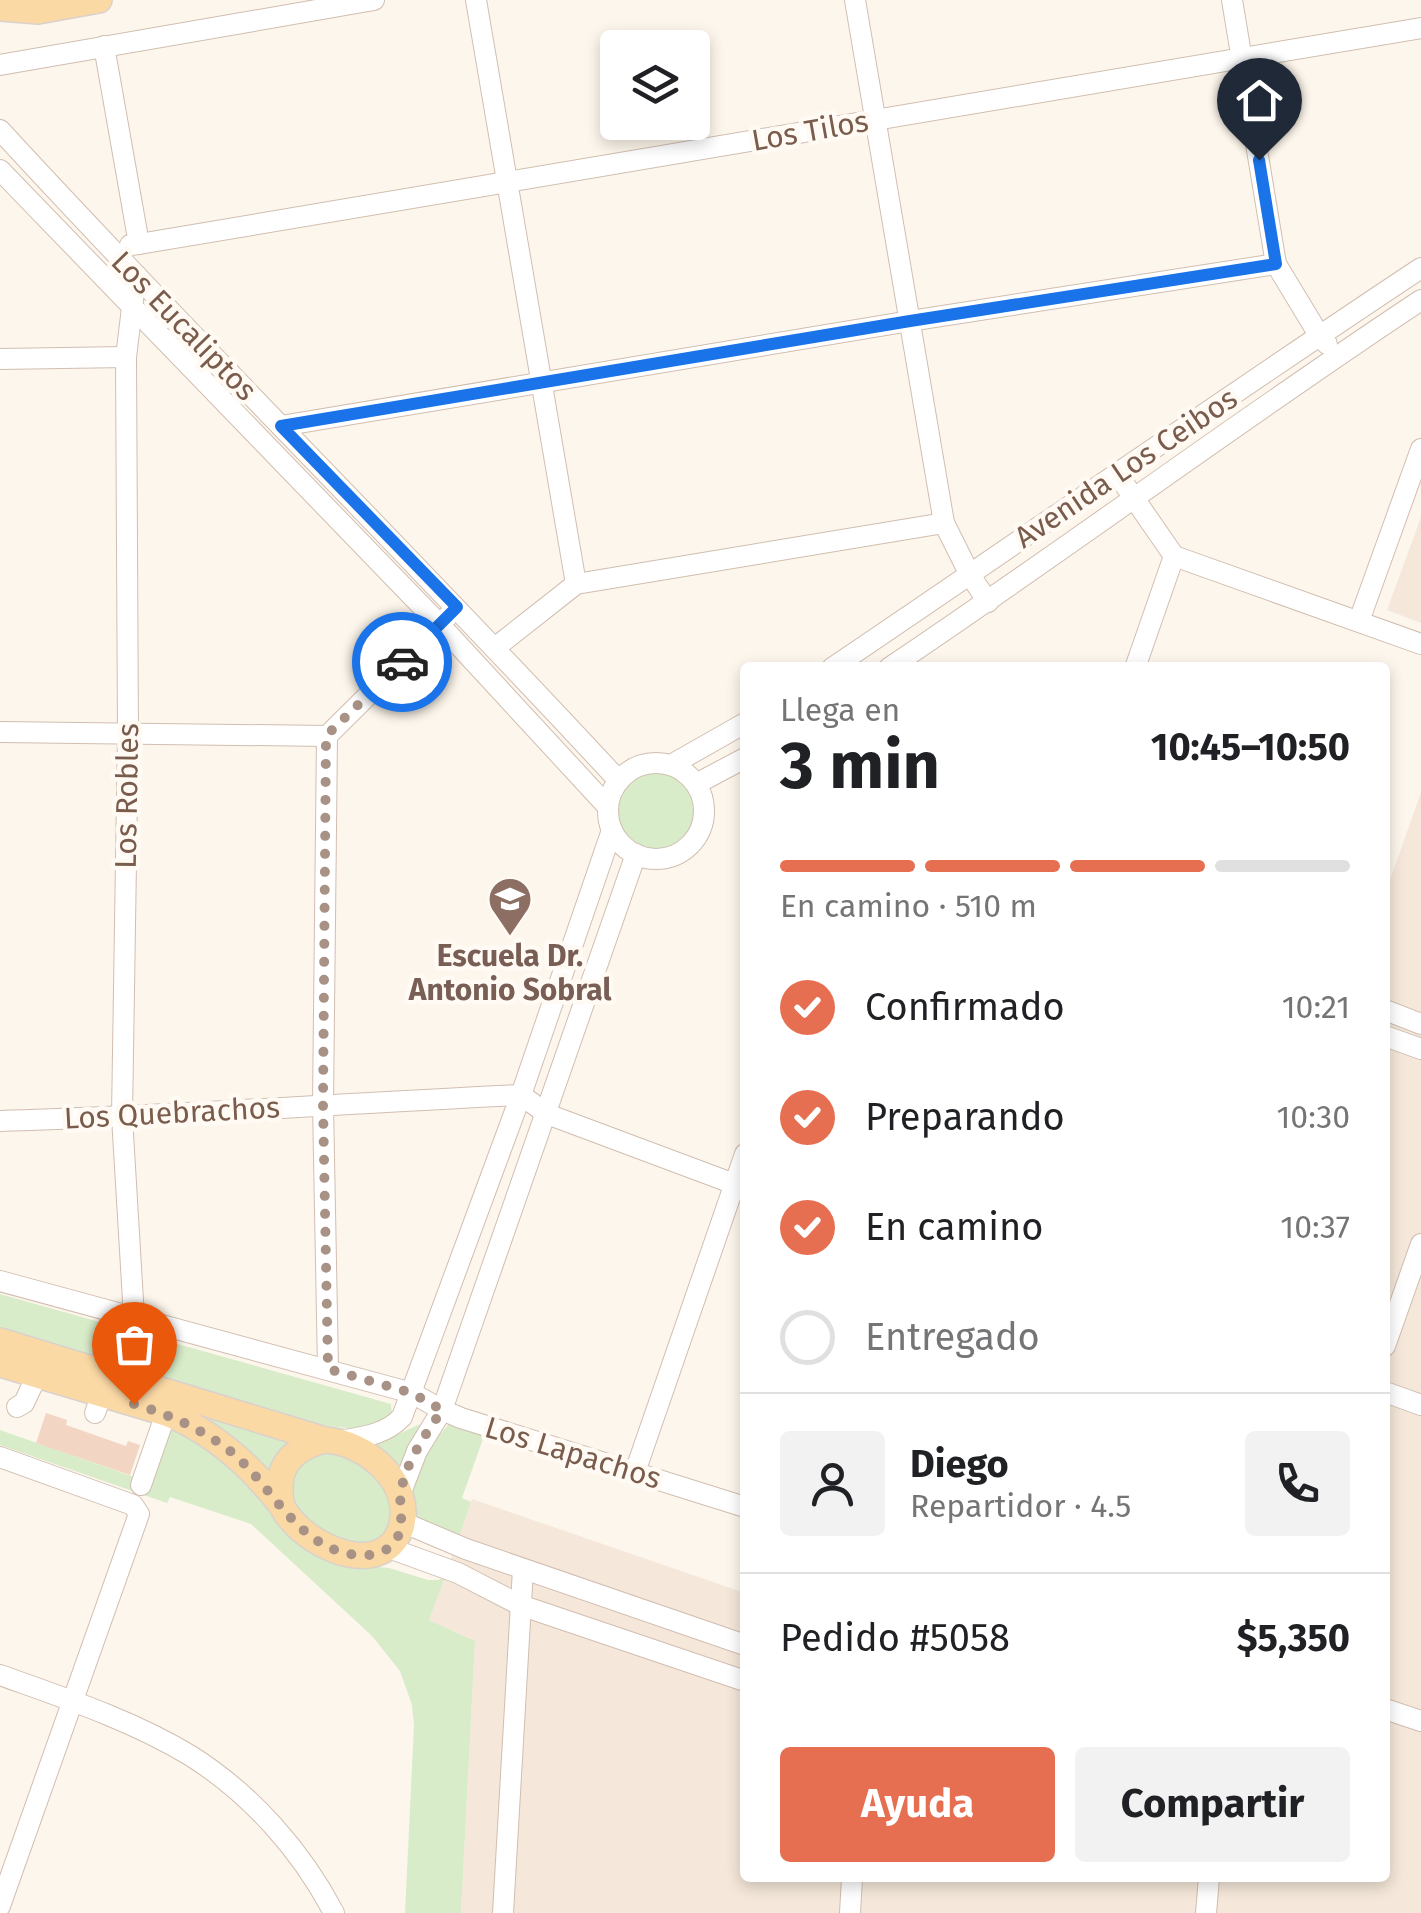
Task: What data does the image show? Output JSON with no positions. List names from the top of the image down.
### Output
{
  "streets": {
    "street": [
      "Los Tilos",
      "Los Eucaliptos",
      "Avenida Los Ceibos",
      "Los Robles",
      "Los Quebrachos",
      "Los Lapachos"
    ]
  },
  "crossings": [
    ["Los Eucaliptos", "Los Robles"],
    ["Los Robles", "Los Quebrachos"],
    ["Los Robles", "Los Lapachos"]
  ],
  "places": {
    "school or university": ["Escuela Dr. Antonio Sobral"]
  },
  "page": {
    "heading": ["3 min", "Llega en", "10:45–10:50"],
    "panel": [
      "Diego",
      "Repartidor · 4.5",
      "Pedido #5058",
      "$5,350"
    ],
    "bar": "En camino · 510 m",
    "list": [
      ["Confirmado", "10:21"],
      ["Preparando", "10:30"],
      ["En camino", "10:37"],
      "Entregado"
    ],
    "buttons": ["Ayuda", "Compartir"]
  }
}
